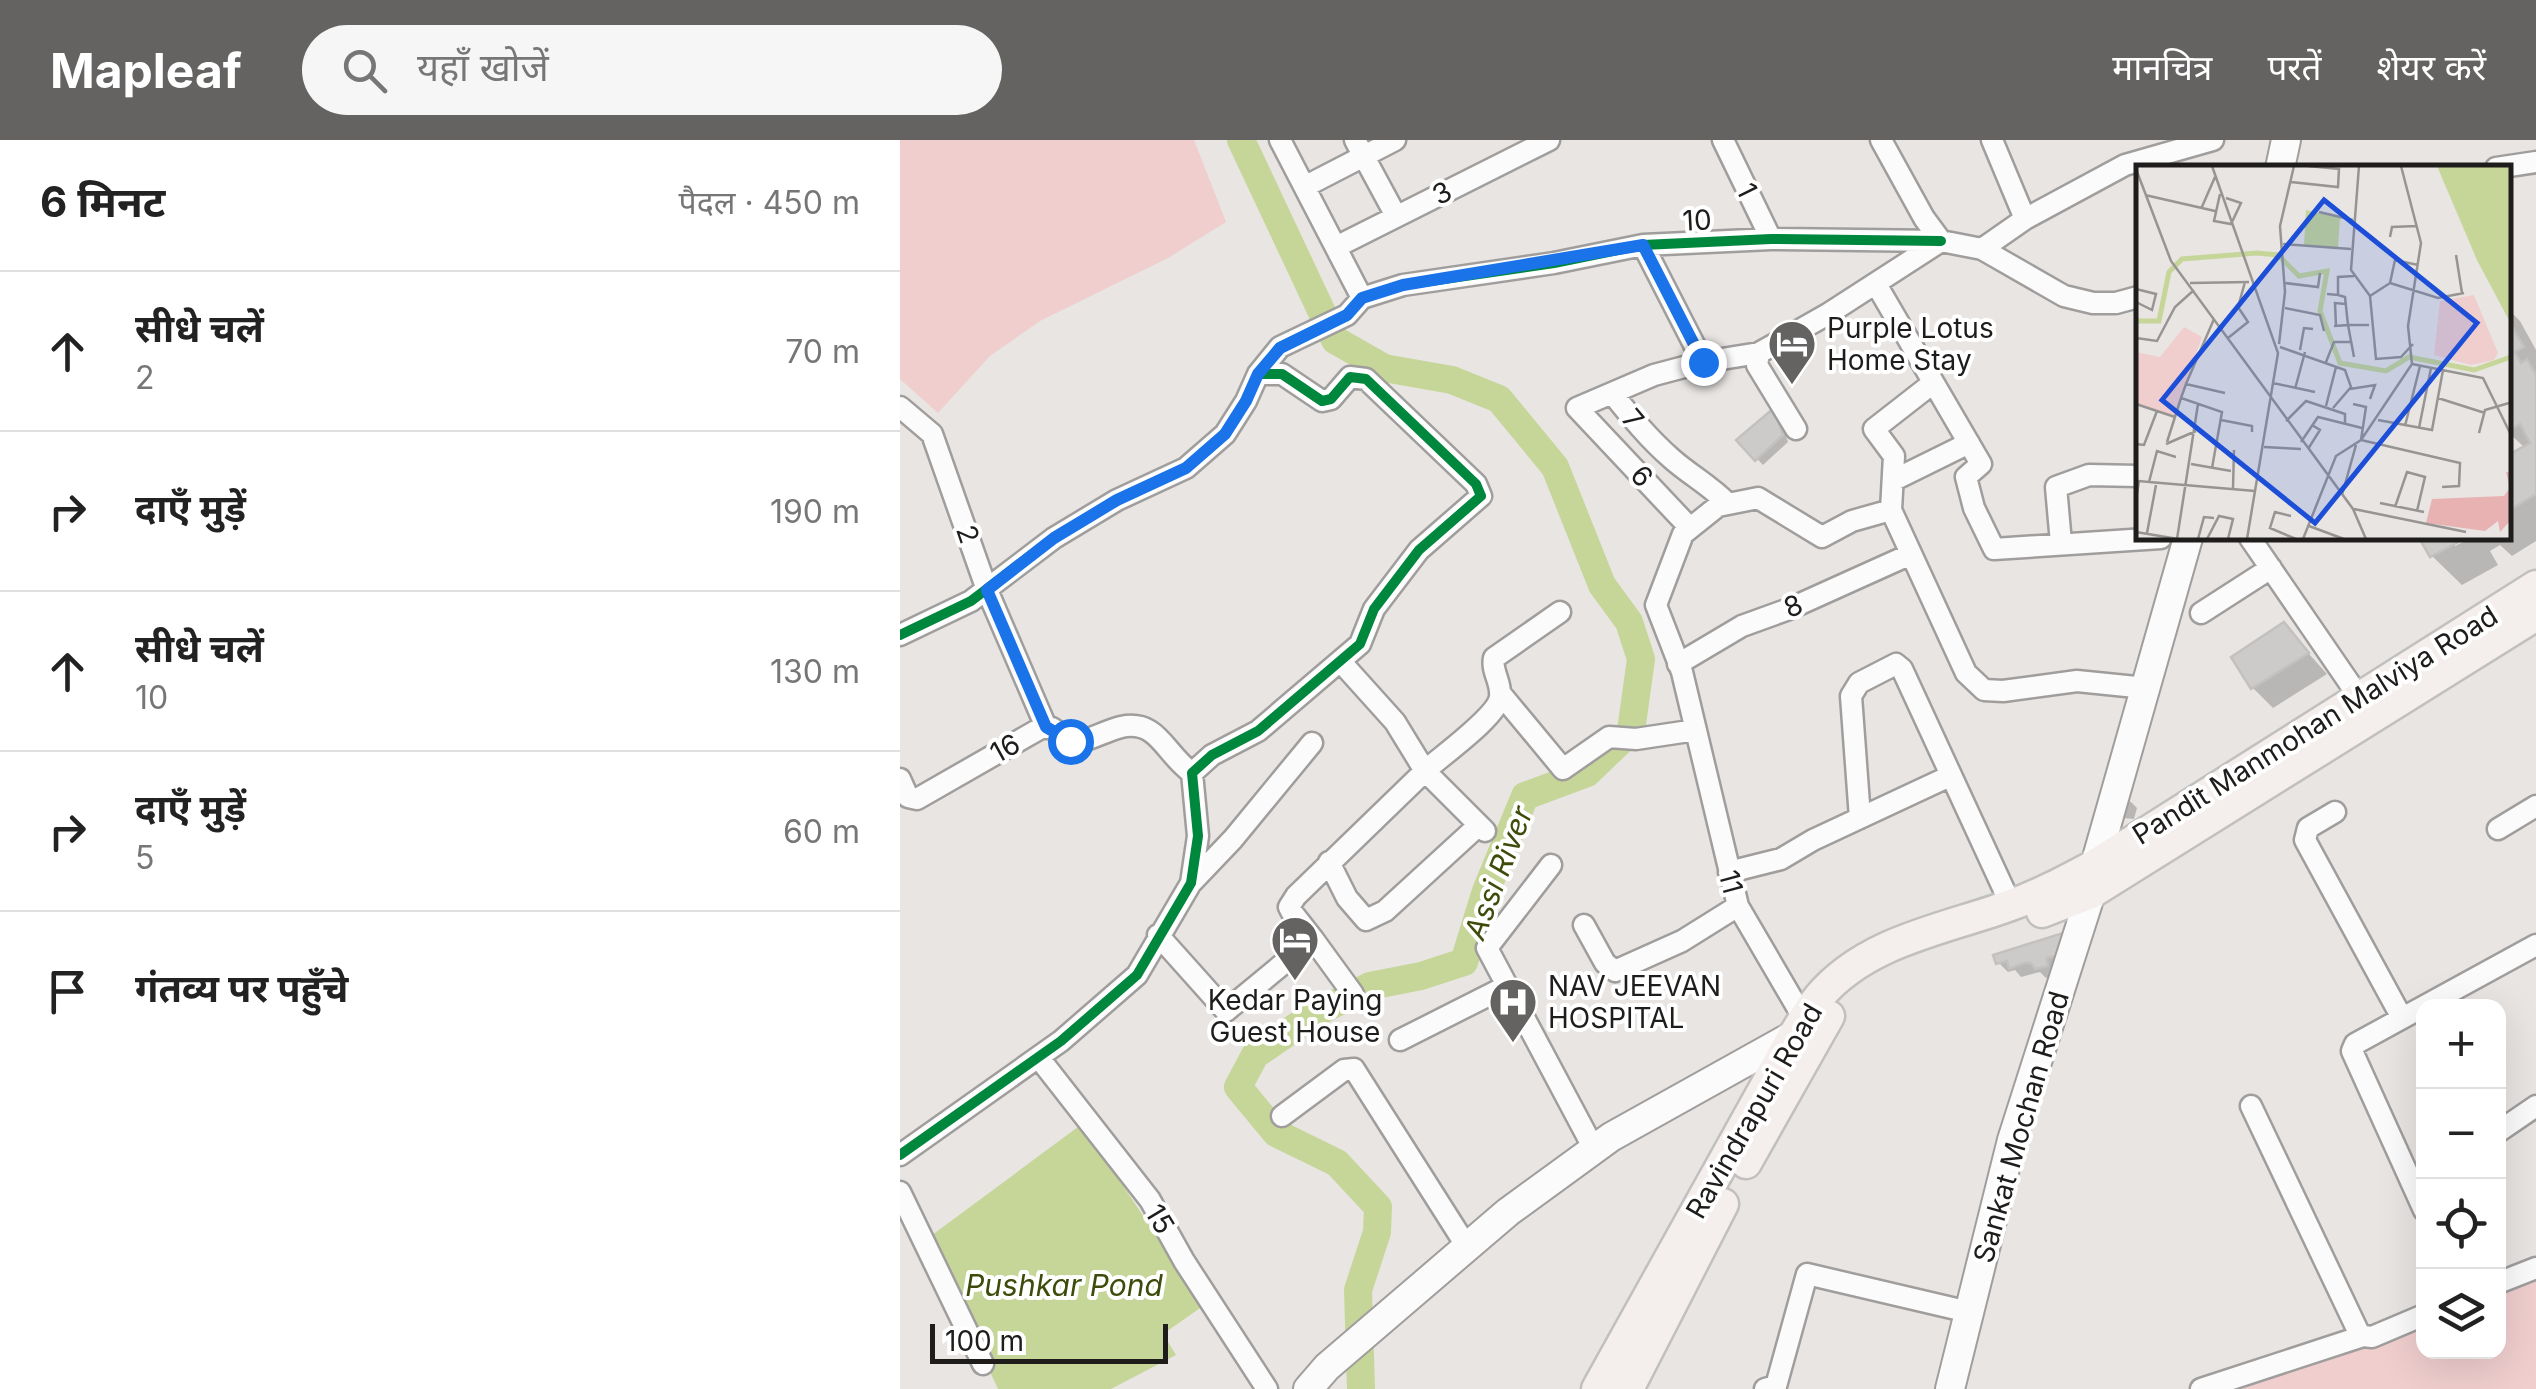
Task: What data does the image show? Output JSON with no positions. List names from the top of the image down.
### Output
{
  "streets": {
    "main road": ["Pandit Manmohan Malviya Road", "Ravindrapuri Road"],
    "street": [
      "1",
      "3",
      "10",
      "7",
      "6",
      "2",
      "8",
      "16",
      "11",
      "Sankat Mochan Road",
      "15"
    ]
  },
  "crossings": [
    ["1", "10"],
    ["7", "6"],
    ["6", "11"],
    ["2", "16"],
    ["8", "11"],
    ["Pandit Manmohan Malviya Road", "Ravindrapuri Road"],
    ["Pandit Manmohan Malviya Road", "Sankat Mochan Road"],
    ["11", "Ravindrapuri Road"],
    ["Ravindrapuri Road", "Sankat Mochan Road"]
  ],
  "water": ["Assi River", "Pushkar Pond"],
  "places": {
    "hotel": ["Purple Lotus Home Stay", "Kedar Paying Guest House"],
    "hospital": ["NAV JEEVAN HOSPITAL"]
  },
  "scale_bar": "100 m",
  "page": {
    "header": "Mapleaf",
    "search": "यहाँ खोजें",
    "nav": ["मानचित्र", "परतें", "शेयर करें"],
    "heading": ["6 मिनट", "पैदल · 450 m"],
    "list": [
      ["सीधे चलें", "2", "70 m"],
      ["दाएँ मुड़ें", "190 m"],
      ["सीधे चलें", "10", "130 m"],
      ["दाएँ मुड़ें", "5", "60 m"],
      "गंतव्य पर पहुँचे"
    ],
    "map_buttons": ["+", "−"],
    "scale": "100 m"
  }
}
